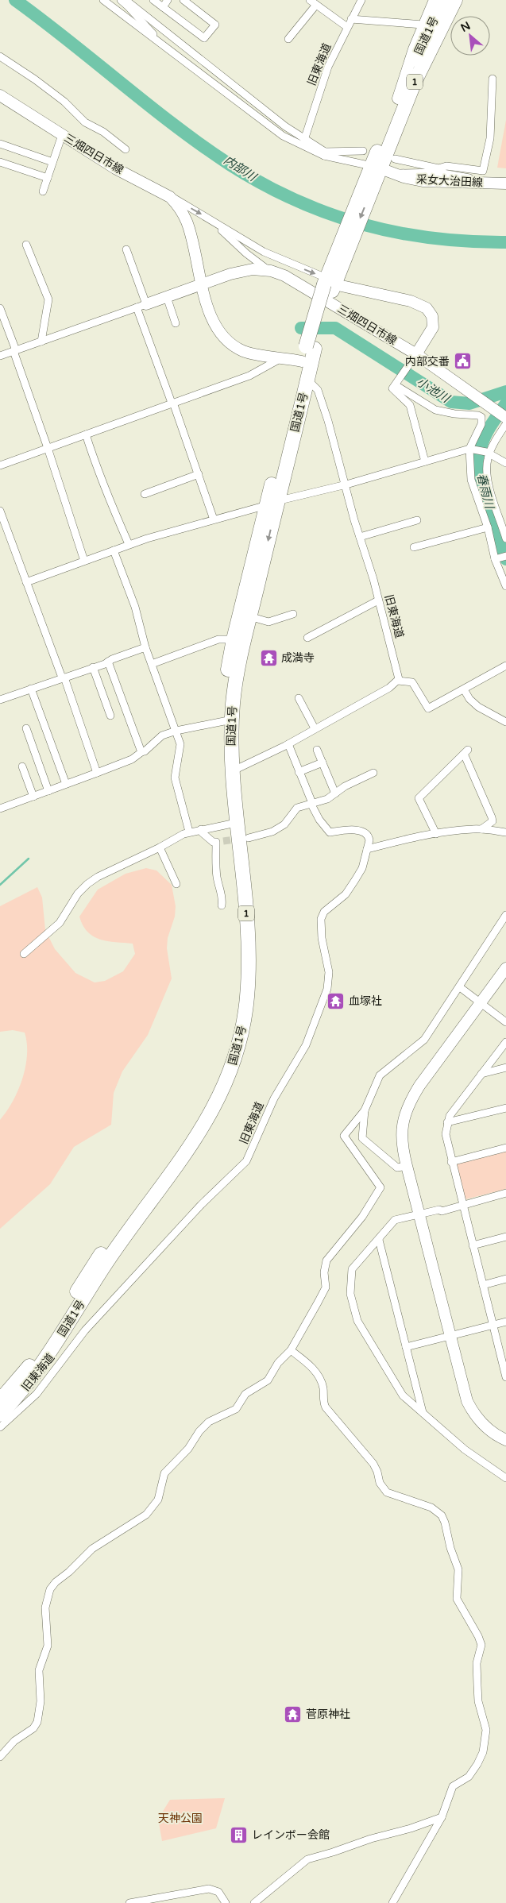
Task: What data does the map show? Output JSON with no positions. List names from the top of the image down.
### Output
{
  "streets": {
    "highway": ["国道1号", "1"],
    "main road": ["三畑四日市線", "采女大治田線"],
    "street": ["旧東海道"]
  },
  "crossings": [
    ["国道1号", "旧東海道"],
    ["国道1号", "三畑四日市線"],
    ["国道1号", "采女大治田線"]
  ],
  "water": ["内部川", "小池川", "春雨川"],
  "parks": ["天神公園"],
  "places": {
    "public building": ["内部交番"],
    "temple": ["成満寺", "血塚社", "菅原神社"],
    "building": ["レインボー会館"]
  },
  "north": "top left"
}
